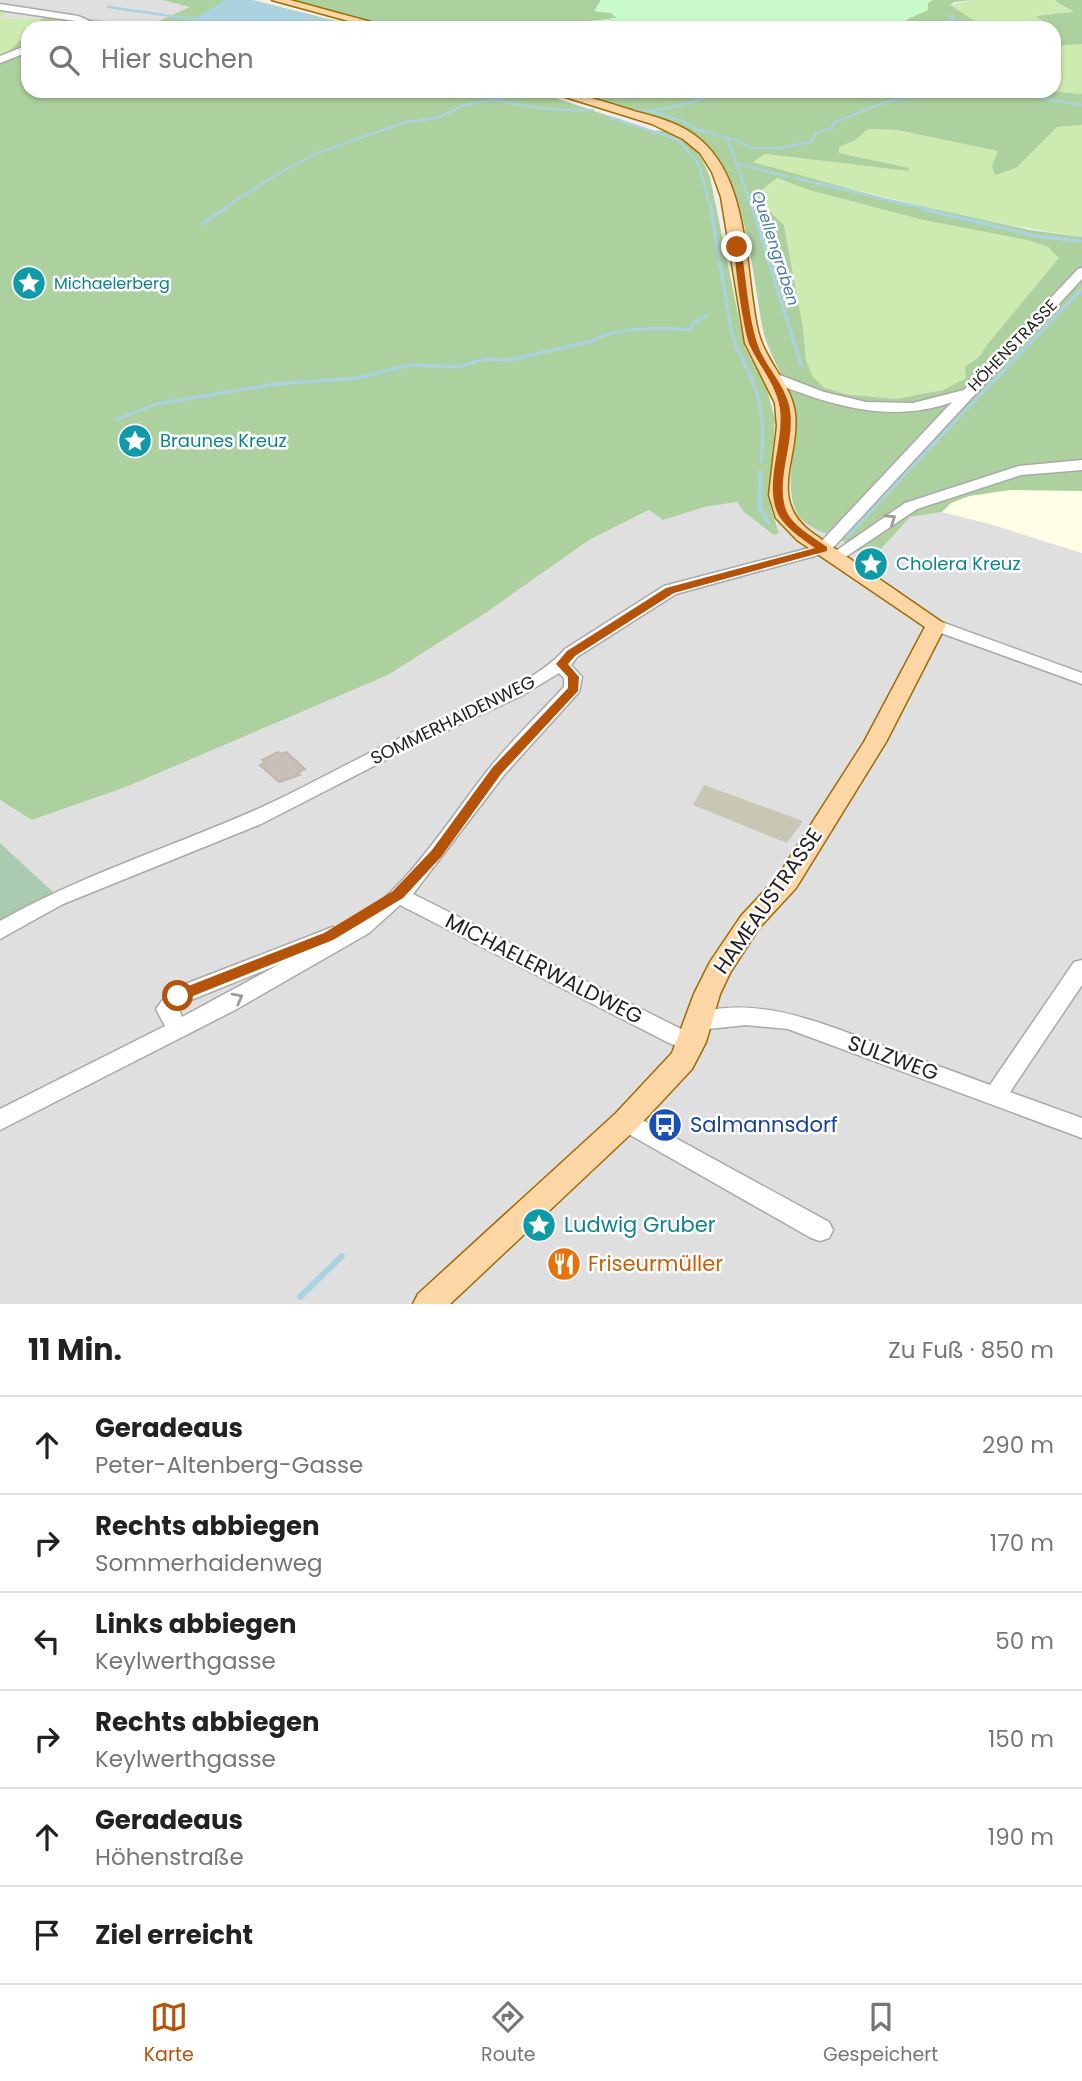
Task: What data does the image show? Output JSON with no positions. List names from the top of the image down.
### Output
{
  "streets": {
    "main road": ["HAMEAUSTRASSE"],
    "street": [
      "HÖHENSTRASSE",
      "SOMMERHAIDENWEG",
      "MICHAELERWALDWEG",
      "SULZWEG"
    ]
  },
  "crossings": [
    ["HAMEAUSTRASSE", "MICHAELERWALDWEG"],
    ["HAMEAUSTRASSE", "SULZWEG"],
    ["MICHAELERWALDWEG", "SULZWEG"]
  ],
  "water": ["Quellengraben"],
  "places": {
    "place": [
      "Michaelerberg",
      "Braunes Kreuz",
      "Cholera Kreuz",
      "Ludwig Gruber"
    ],
    "bus stop": ["Salmannsdorf"],
    "restaurant": ["Friseurmüller"]
  },
  "page": {
    "search": "Hier suchen",
    "heading": ["11 Min.", "Zu Fuß · 850 m"],
    "list": [
      ["Geradeaus", "Peter-Altenberg-Gasse", "290 m"],
      ["Rechts abbiegen", "Sommerhaidenweg", "170 m"],
      ["Links abbiegen", "Keylwerthgasse", "50 m"],
      ["Rechts abbiegen", "Keylwerthgasse", "150 m"],
      ["Geradeaus", "Höhenstraße", "190 m"],
      "Ziel erreicht"
    ],
    "nav": ["Karte", "Route", "Gespeichert"]
  }
}
